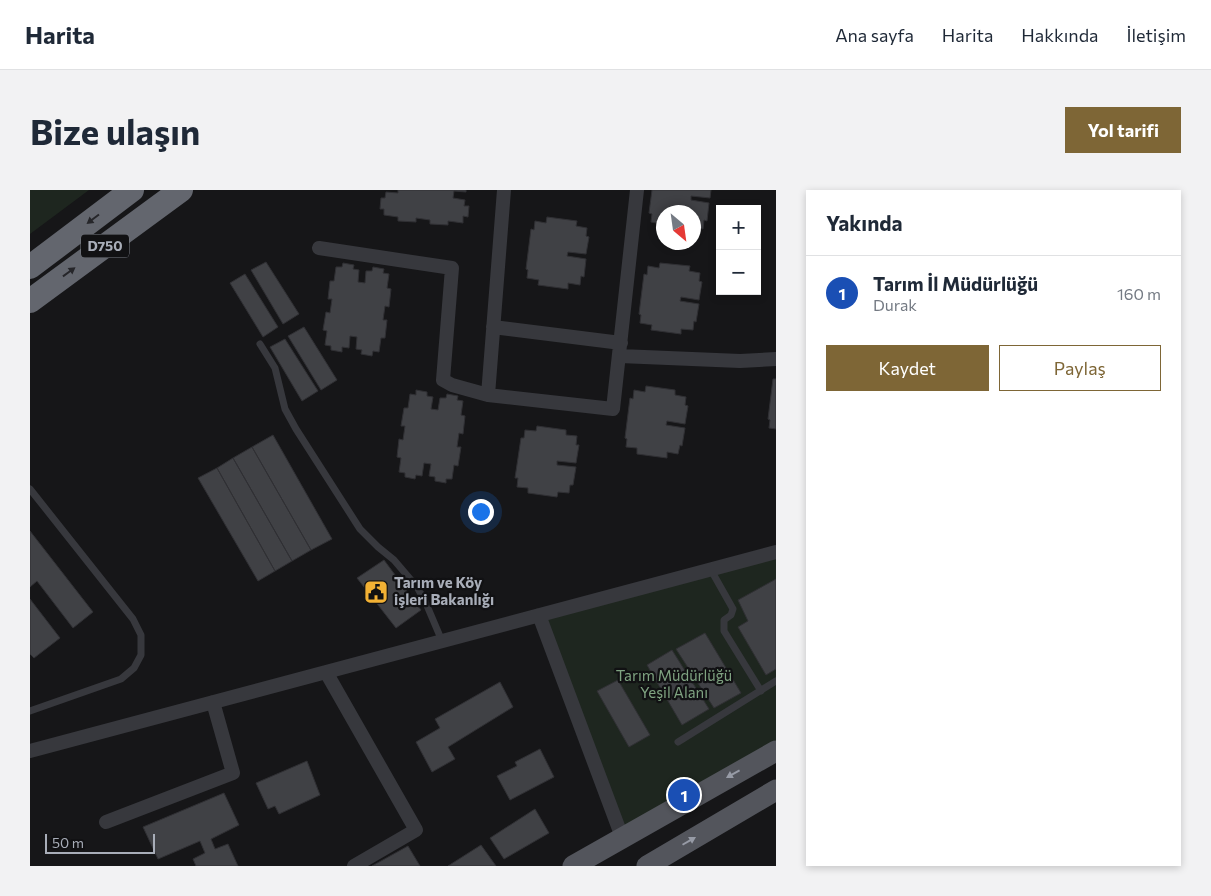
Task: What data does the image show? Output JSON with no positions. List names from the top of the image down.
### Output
{
  "streets": {
    "highway": ["D750"]
  },
  "parks": ["Tarım Müdürlüğü Yeşil Alanı"],
  "places": {
    "public building": ["Tarım ve Köy işleri Bakanlığı"]
  },
  "scale_bar": "50 m",
  "north": "bottom right",
  "page": {
    "header": "Harita",
    "nav": [
      "Ana sayfa",
      "Harita",
      "Hakkında",
      "İletişim"
    ],
    "buttons": [
      "Yol tarifi",
      ["Kaydet", "Paylaş"]
    ],
    "title": "Bize ulaşın",
    "heading": "Yakında",
    "map_buttons": ["+", "−"],
    "list": [
      {
        "mark": "1",
        "name": "Tarım İl Müdürlüğü",
        "note": "Durak",
        "value": "160 m"
      }
    ],
    "pins": "1",
    "scale": "50 m"
  }
}
